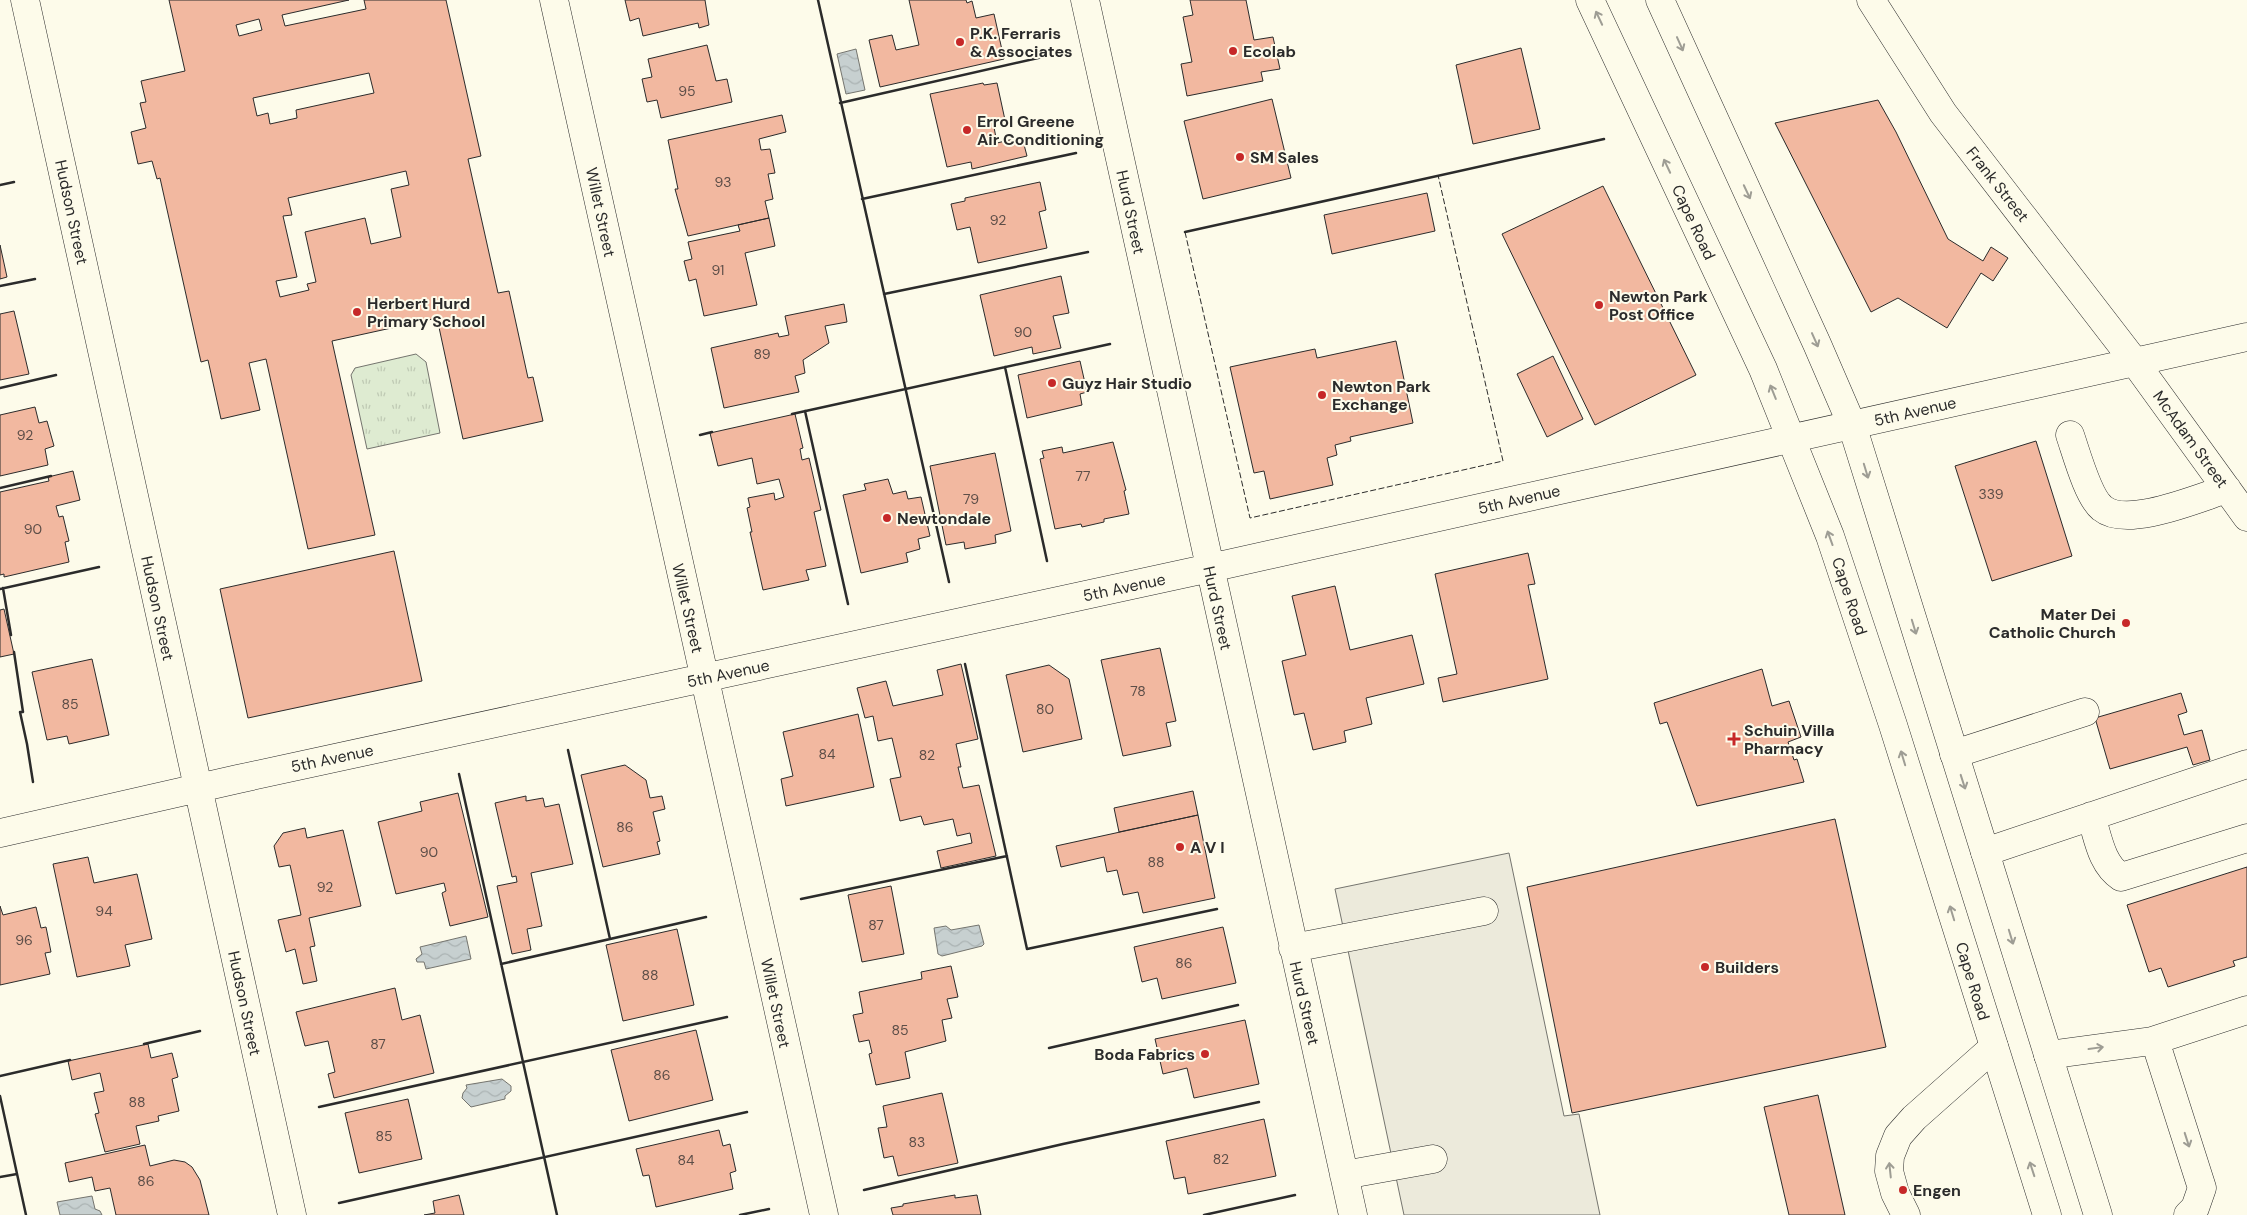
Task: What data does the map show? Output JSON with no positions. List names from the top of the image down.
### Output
{
  "streets": {
    "street": [
      "Frank Street",
      "Hudson Street",
      "Willet Street",
      "Hurd Street",
      "Cape Road",
      "5th Avenue",
      "McAdam Street"
    ]
  },
  "crossings": [
    ["Frank Street", "5th Avenue"],
    ["Frank Street", "McAdam Street"],
    ["Hudson Street", "5th Avenue"],
    ["Willet Street", "5th Avenue"],
    ["Hurd Street", "5th Avenue"],
    ["Cape Road", "5th Avenue"],
    ["5th Avenue", "McAdam Street"]
  ],
  "places": {
    "other": [
      "P.K. Ferraris & Associates",
      "Ecolab",
      "Errol Greene Air Conditioning",
      "SM Sales",
      "Newton Park Post Office",
      "Herbert Hurd Primary School",
      "Guyz Hair Studio",
      "Newton Park Exchange",
      "Newtondale",
      "Mater Dei Catholic Church",
      "A V I",
      "Builders",
      "Boda Fabrics",
      "Engen"
    ],
    "health": ["Schuin Villa Pharmacy"]
  },
  "house_numbers": [
    "95",
    "93",
    "92",
    "91",
    "90",
    "89",
    "92",
    "77",
    "339",
    "79",
    "90",
    "78",
    "85",
    "80",
    "84",
    "82",
    "86",
    "90",
    "88",
    "92",
    "94",
    "87",
    "96",
    "86",
    "88",
    "85",
    "87",
    "86",
    "88",
    "85",
    "83",
    "82",
    "84",
    "86"
  ]
}
